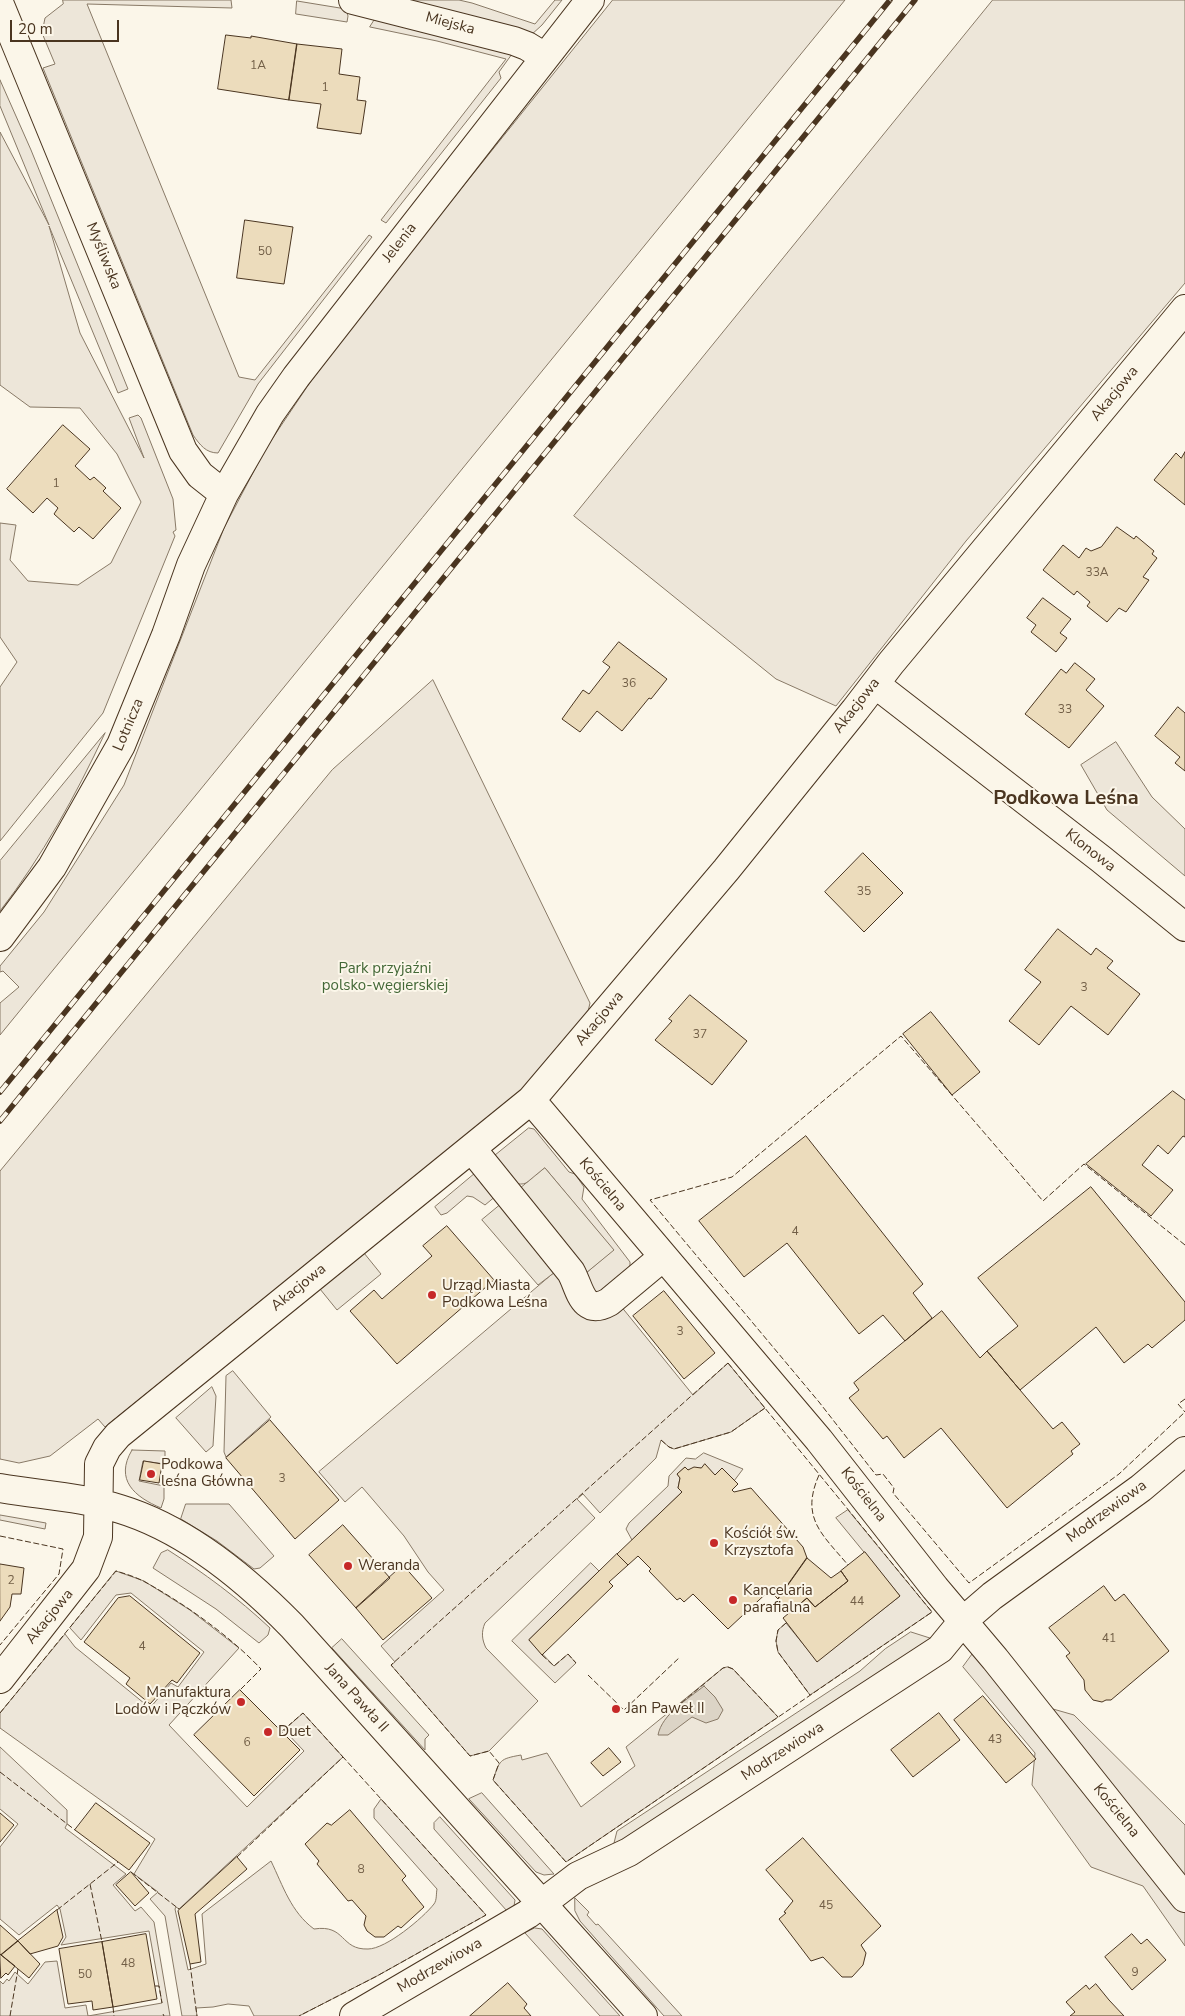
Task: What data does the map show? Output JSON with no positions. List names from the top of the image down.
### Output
{
  "streets": {
    "street": [
      "Miejska",
      "Jelenia",
      "Myśliwska",
      "Akacjowa",
      "Lotnicza",
      "Klonowa",
      "Kościelna",
      "Modrzewiowa",
      "Jana Pawła II"
    ]
  },
  "crossings": [
    ["Miejska", "Jelenia"],
    ["Jelenia", "Myśliwska"],
    ["Jelenia", "Lotnicza"],
    ["Myśliwska", "Lotnicza"],
    ["Akacjowa", "Klonowa"],
    ["Akacjowa", "Kościelna"],
    ["Akacjowa", "Jana Pawła II"],
    ["Kościelna", "Modrzewiowa"],
    ["Modrzewiowa", "Jana Pawła II"]
  ],
  "districts": ["Podkowa Leśna"],
  "parks": ["Park przyjaźni polsko-węgierskiej"],
  "places": [
    "Urząd Miasta Podkowa Leśna",
    "Podkowa leśna Główna",
    "Kościół św. Krzysztofa",
    "Weranda",
    "Kancelaria parafialna",
    "Manufaktura Lodów i Pączków",
    "Jan Paweł II",
    "Duet"
  ],
  "house_numbers": [
    "1A",
    "1",
    "50",
    "1",
    "33A",
    "36",
    "33",
    "35",
    "3",
    "37",
    "4",
    "3",
    "3",
    "2",
    "44",
    "41",
    "4",
    "43",
    "6",
    "8",
    "45",
    "48",
    "9",
    "50"
  ],
  "scale_bar": "20 m"
}
